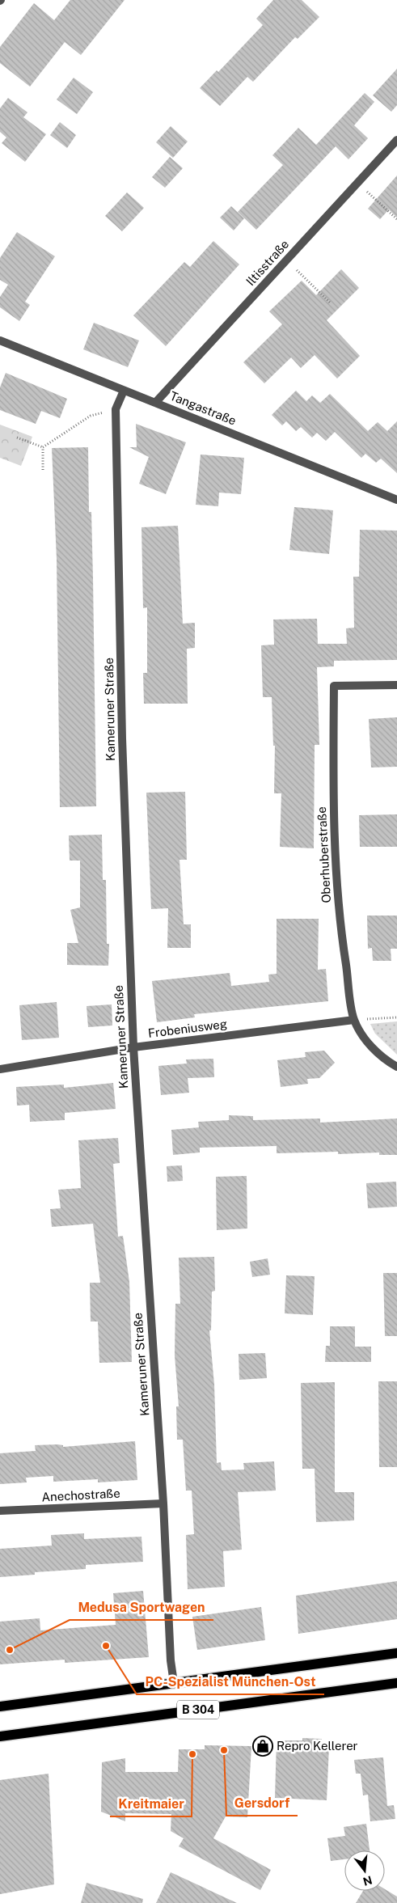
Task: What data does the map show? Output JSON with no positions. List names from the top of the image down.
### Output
{
  "streets": {
    "main road": ["B 304"],
    "street": [
      "Iltisstraße",
      "Tangastraße",
      "Kameruner Straße",
      "Oberhuberstraße",
      "Frobeniusweg",
      "Anechostraße"
    ]
  },
  "crossings": [
    ["Iltisstraße", "Tangastraße"],
    ["Tangastraße", "Kameruner Straße"],
    ["Kameruner Straße", "Frobeniusweg"],
    ["Kameruner Straße", "Anechostraße"],
    ["Kameruner Straße", "B 304"],
    ["Oberhuberstraße", "Frobeniusweg"]
  ],
  "places": {
    "other": [
      "PC-Spezialist München-Ost",
      "Medusa Sportwagen",
      "Gersdorf",
      "Kreitmaier"
    ],
    "shop": ["Repro Kellerer"]
  },
  "north": "bottom"
}
